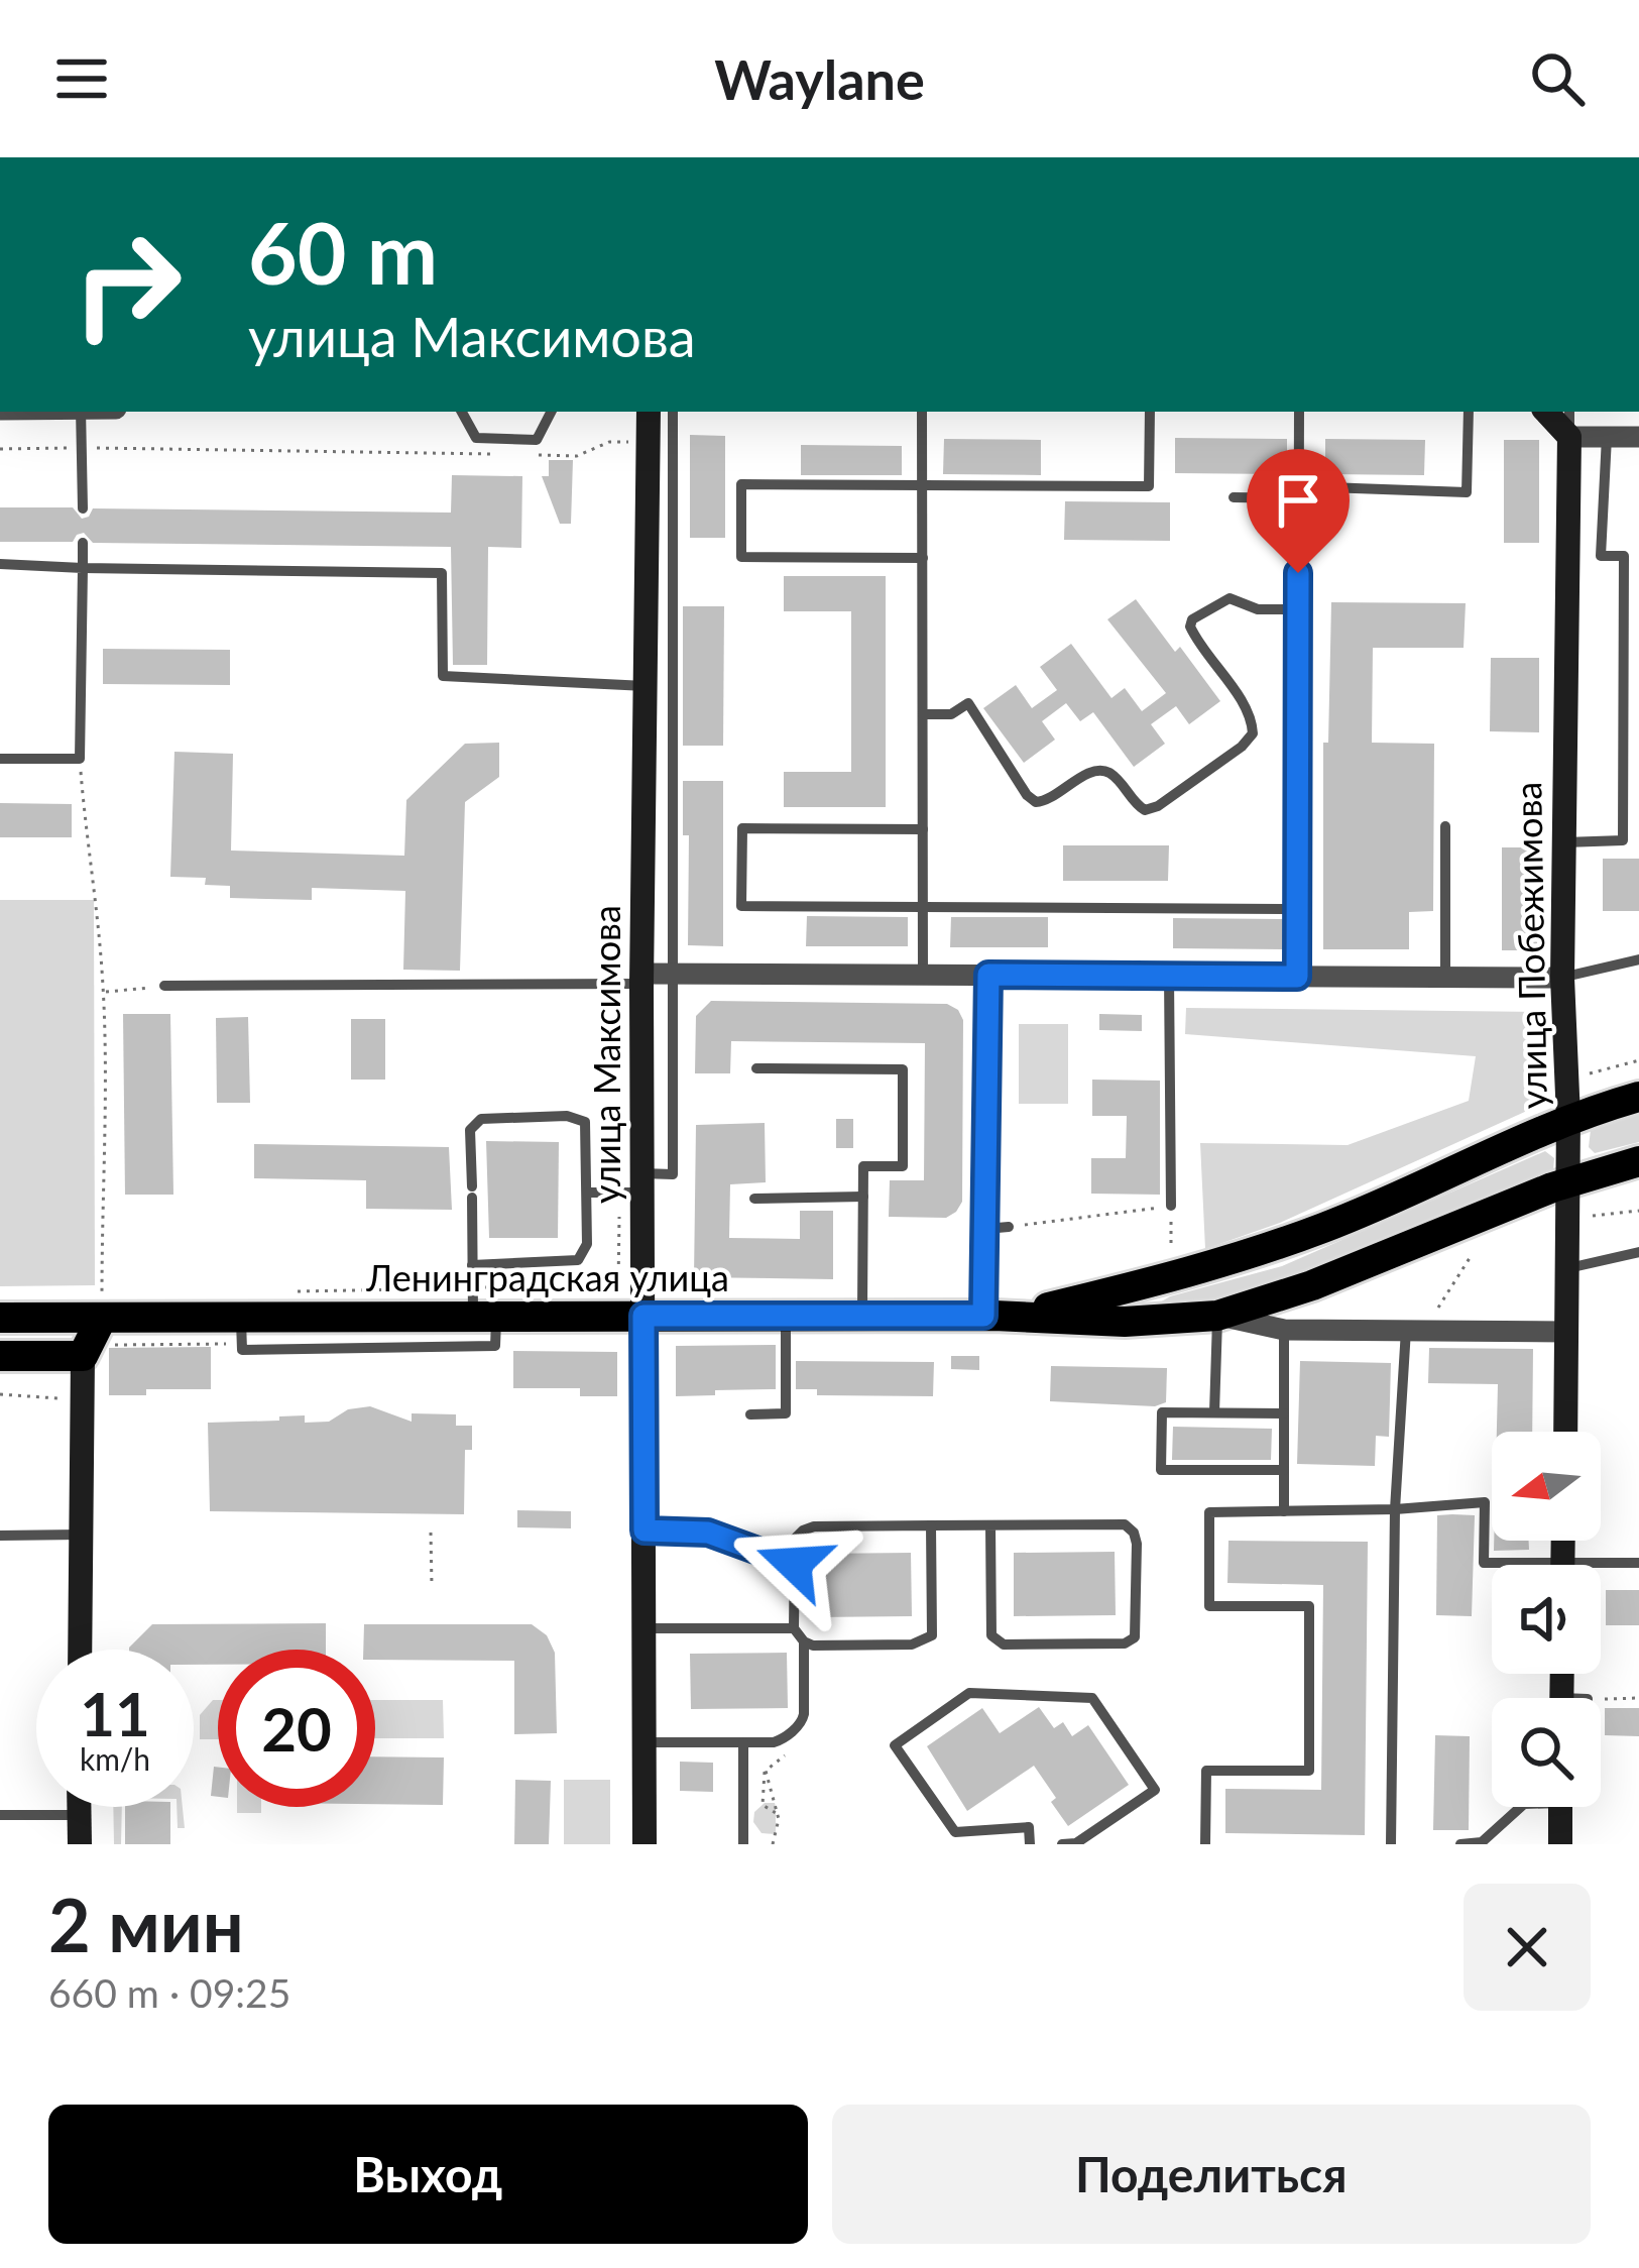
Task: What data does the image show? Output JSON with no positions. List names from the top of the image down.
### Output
{
  "streets": {
    "main road": ["улица Побежимова", "улица Максимова", "Ленинградская улица"]
  },
  "crossings": [
    ["улица Побежимова", "Ленинградская улица"],
    ["улица Максимова", "Ленинградская улица"]
  ],
  "north": "left",
  "page": {
    "header": "Waylane",
    "turn": ["60 m", "улица Максимова"],
    "speed": "11 km/h",
    "limit": "20",
    "heading": ["2 мин", "660 m · 09:25"],
    "buttons": ["Выход", "Поделиться"]
  }
}
